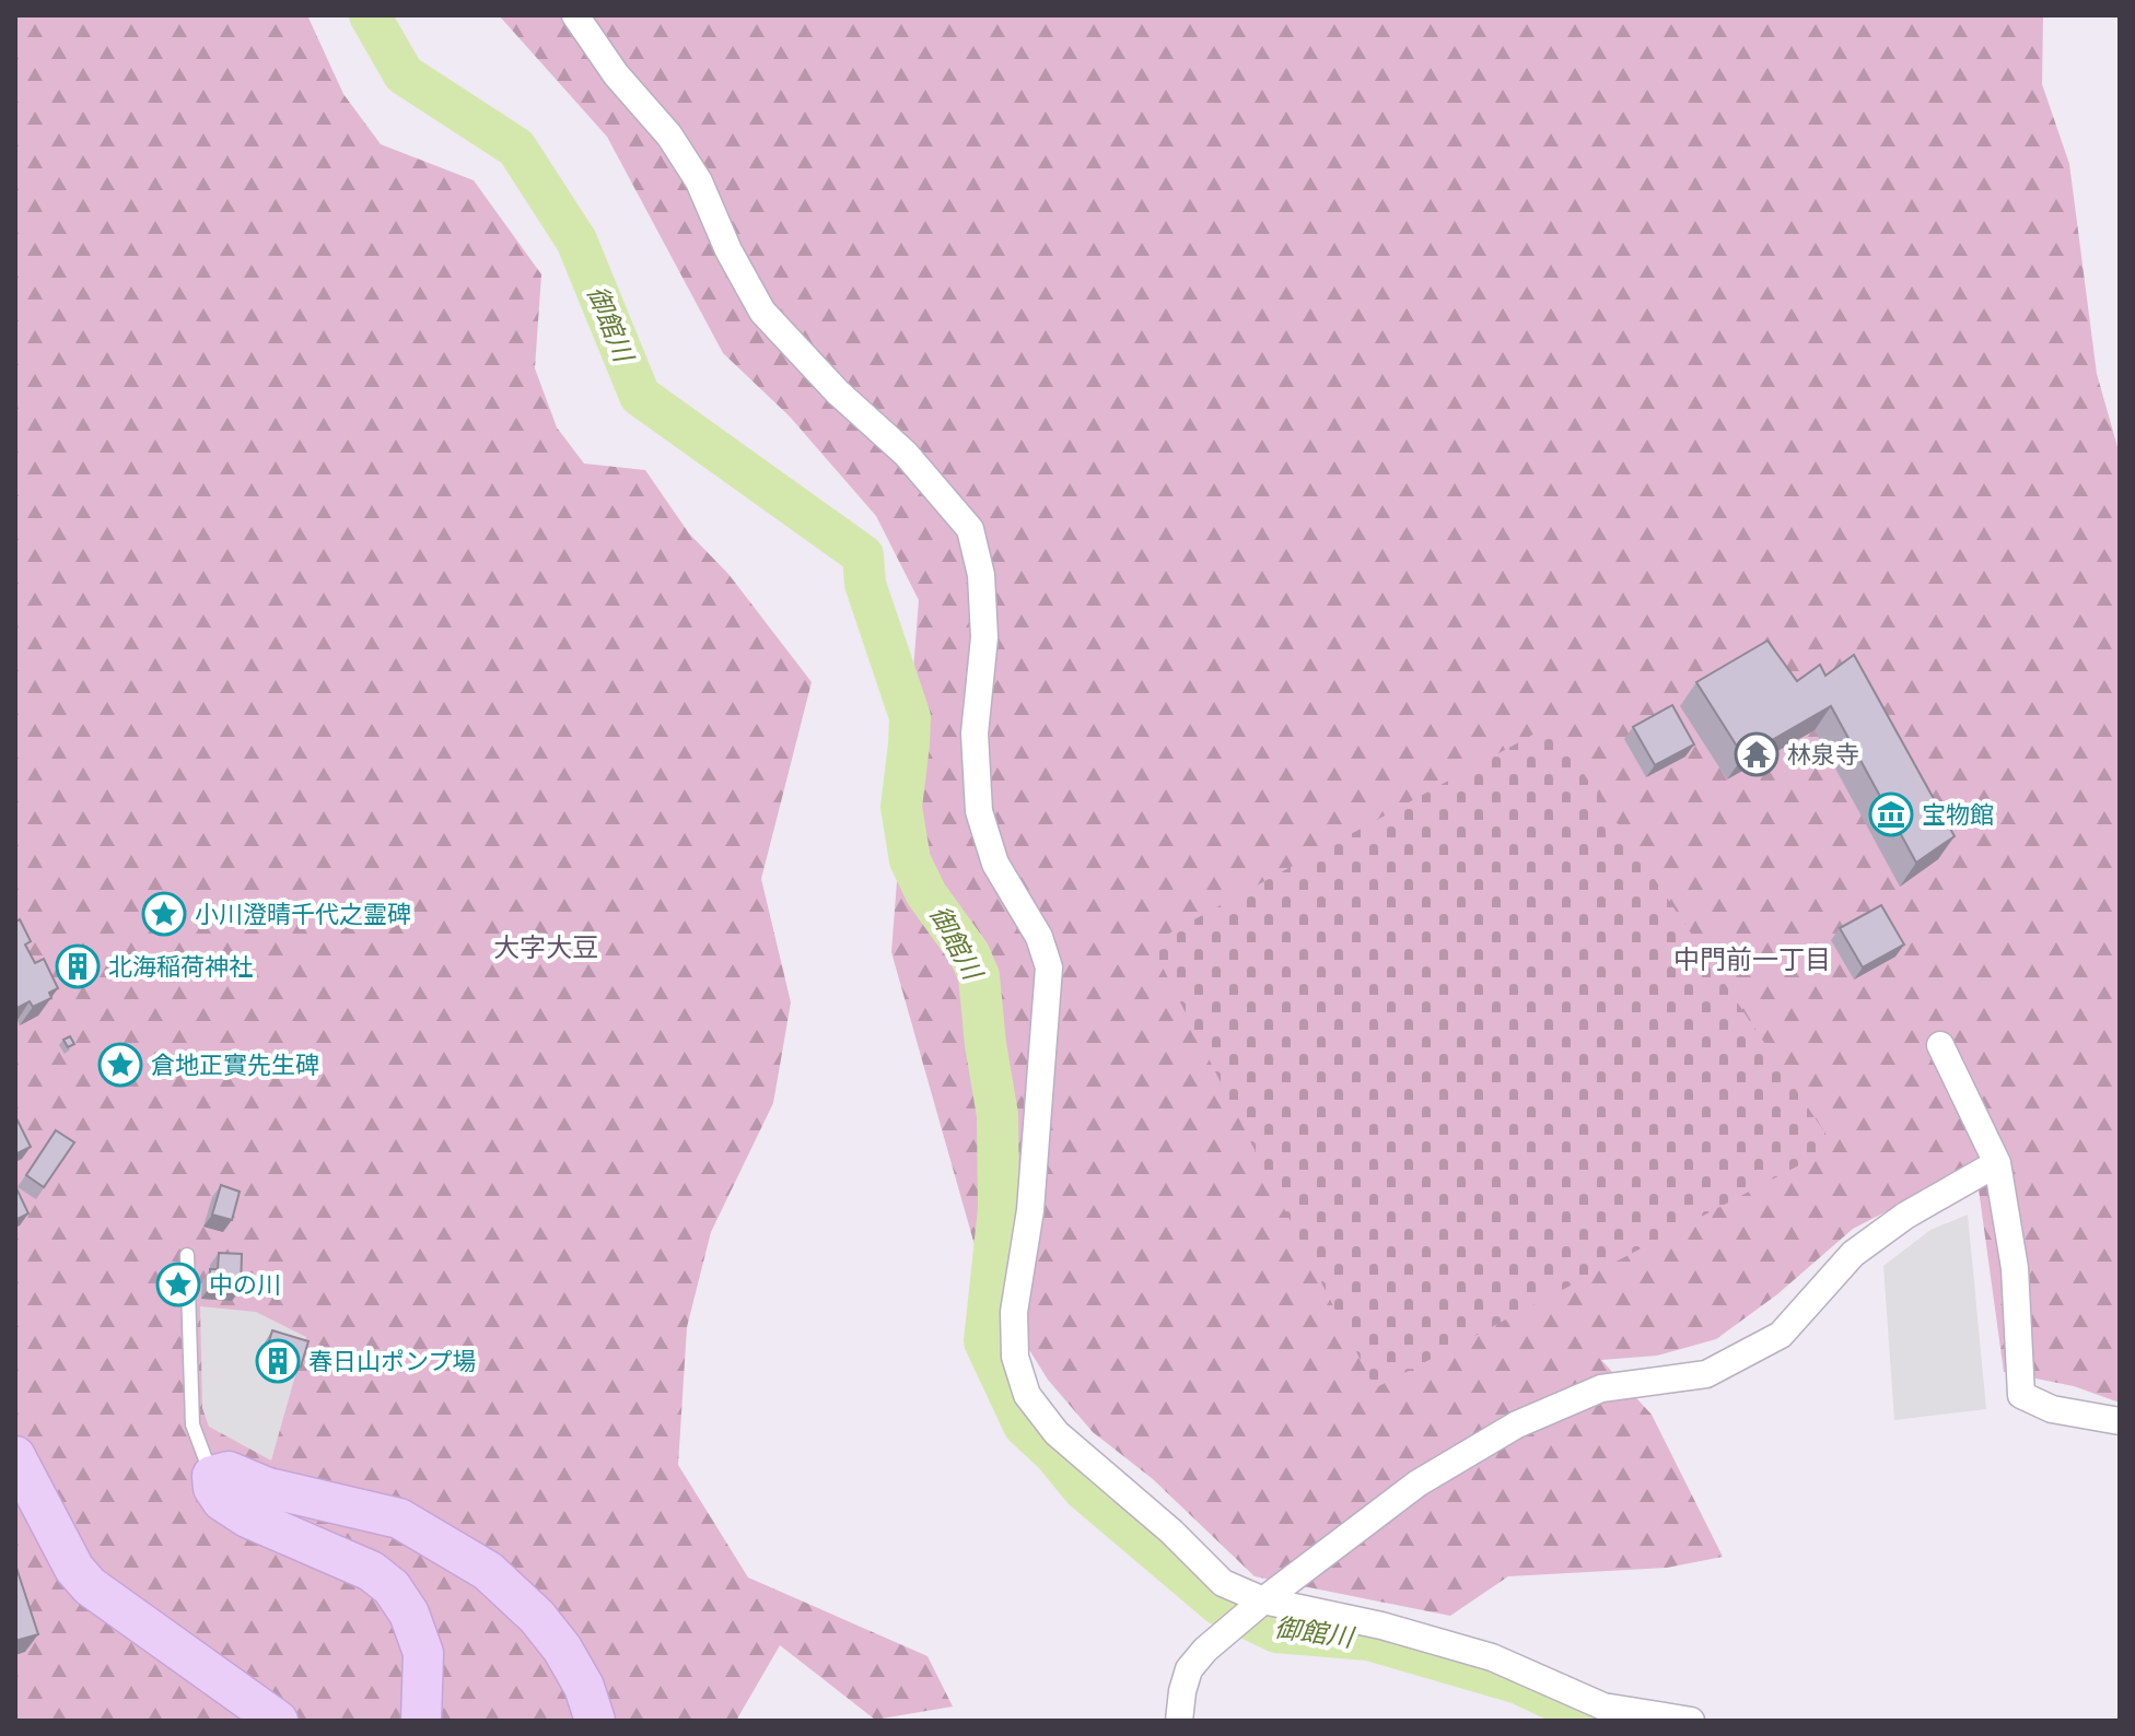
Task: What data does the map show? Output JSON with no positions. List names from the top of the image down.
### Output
{
  "districts": ["大字大豆", "中門前一丁目"],
  "water": ["御館川"],
  "places": {
    "temple": ["林泉寺"],
    "museum": ["宝物館"],
    "place": ["小川澄晴千代之霊碑", "倉地正實先生碑", "中の川"],
    "building": ["北海稲荷神社", "春日山ポンプ場"]
  }
}
